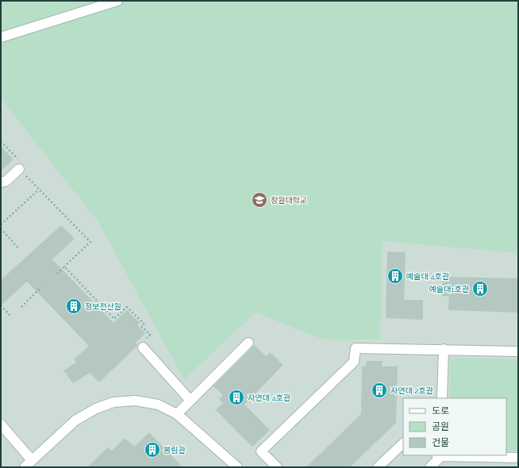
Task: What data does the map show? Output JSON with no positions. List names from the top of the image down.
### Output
{
  "places": {
    "school or university": ["창원대학교"],
    "building": [
      "예술대 4호관",
      "예술대1호관",
      "정보전산원",
      "자연대 2호관",
      "자연대 4호관",
      "봉림관"
    ]
  },
  "legend": ["도로", "공원", "건물"]
}
